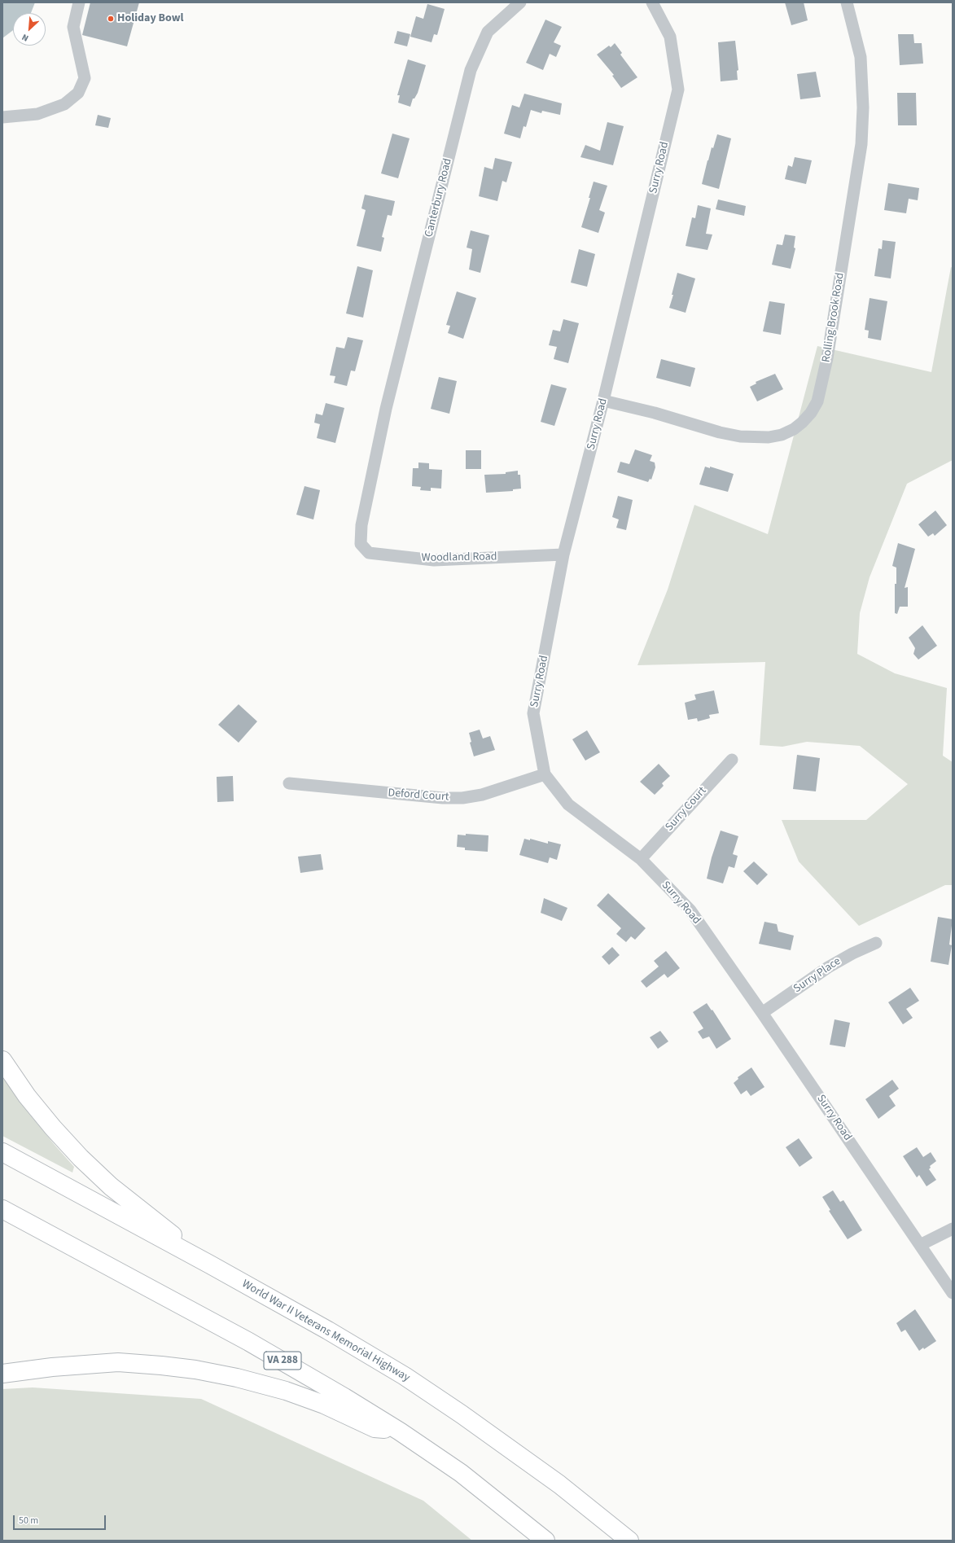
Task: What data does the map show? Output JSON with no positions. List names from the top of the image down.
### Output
{
  "streets": {
    "highway": ["World War II Veterans Memorial Highway", "VA 288"],
    "street": [
      "Surry Road",
      "Canterbury Road",
      "Rolling Brook Road",
      "Woodland Road",
      "Deford Court",
      "Surry Court",
      "Surry Place"
    ]
  },
  "crossings": [
    ["Surry Road", "Rolling Brook Road"],
    ["Surry Road", "Woodland Road"],
    ["Surry Road", "Deford Court"],
    ["Surry Road", "Surry Court"],
    ["Surry Road", "Surry Place"],
    ["Canterbury Road", "Woodland Road"]
  ],
  "places": ["Holiday Bowl"],
  "scale_bar": "50 m",
  "north": "bottom left"
}
